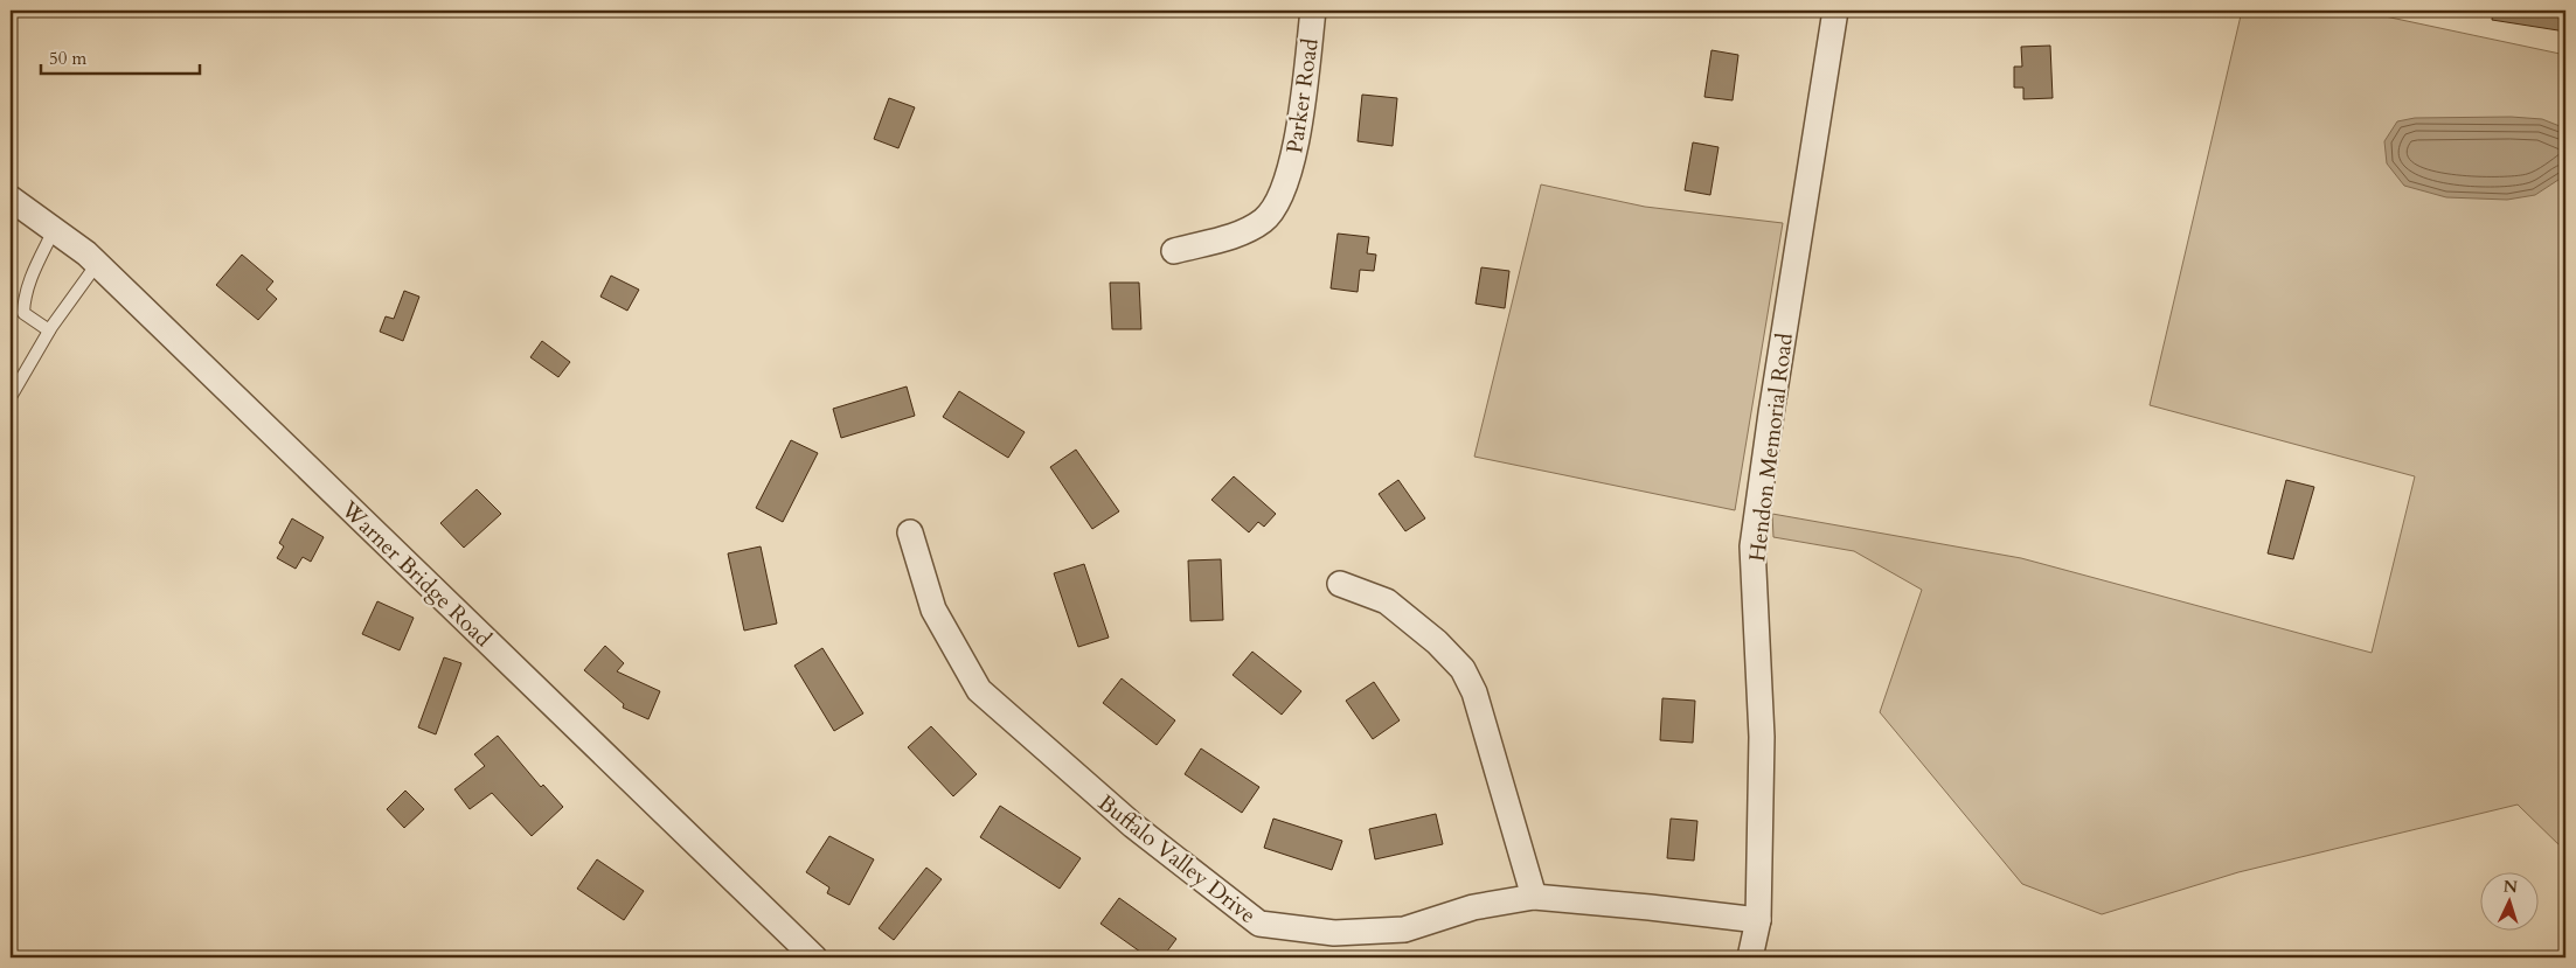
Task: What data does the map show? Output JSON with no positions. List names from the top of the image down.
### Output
{
  "streets": {
    "street": [
      "Parker Road",
      "Hendon Memorial Road",
      "Warner Bridge Road",
      "Buffalo Valley Drive"
    ]
  },
  "crossings": [
    ["Hendon Memorial Road", "Buffalo Valley Drive"]
  ],
  "scale_bar": "50 m",
  "north": "top"
}
